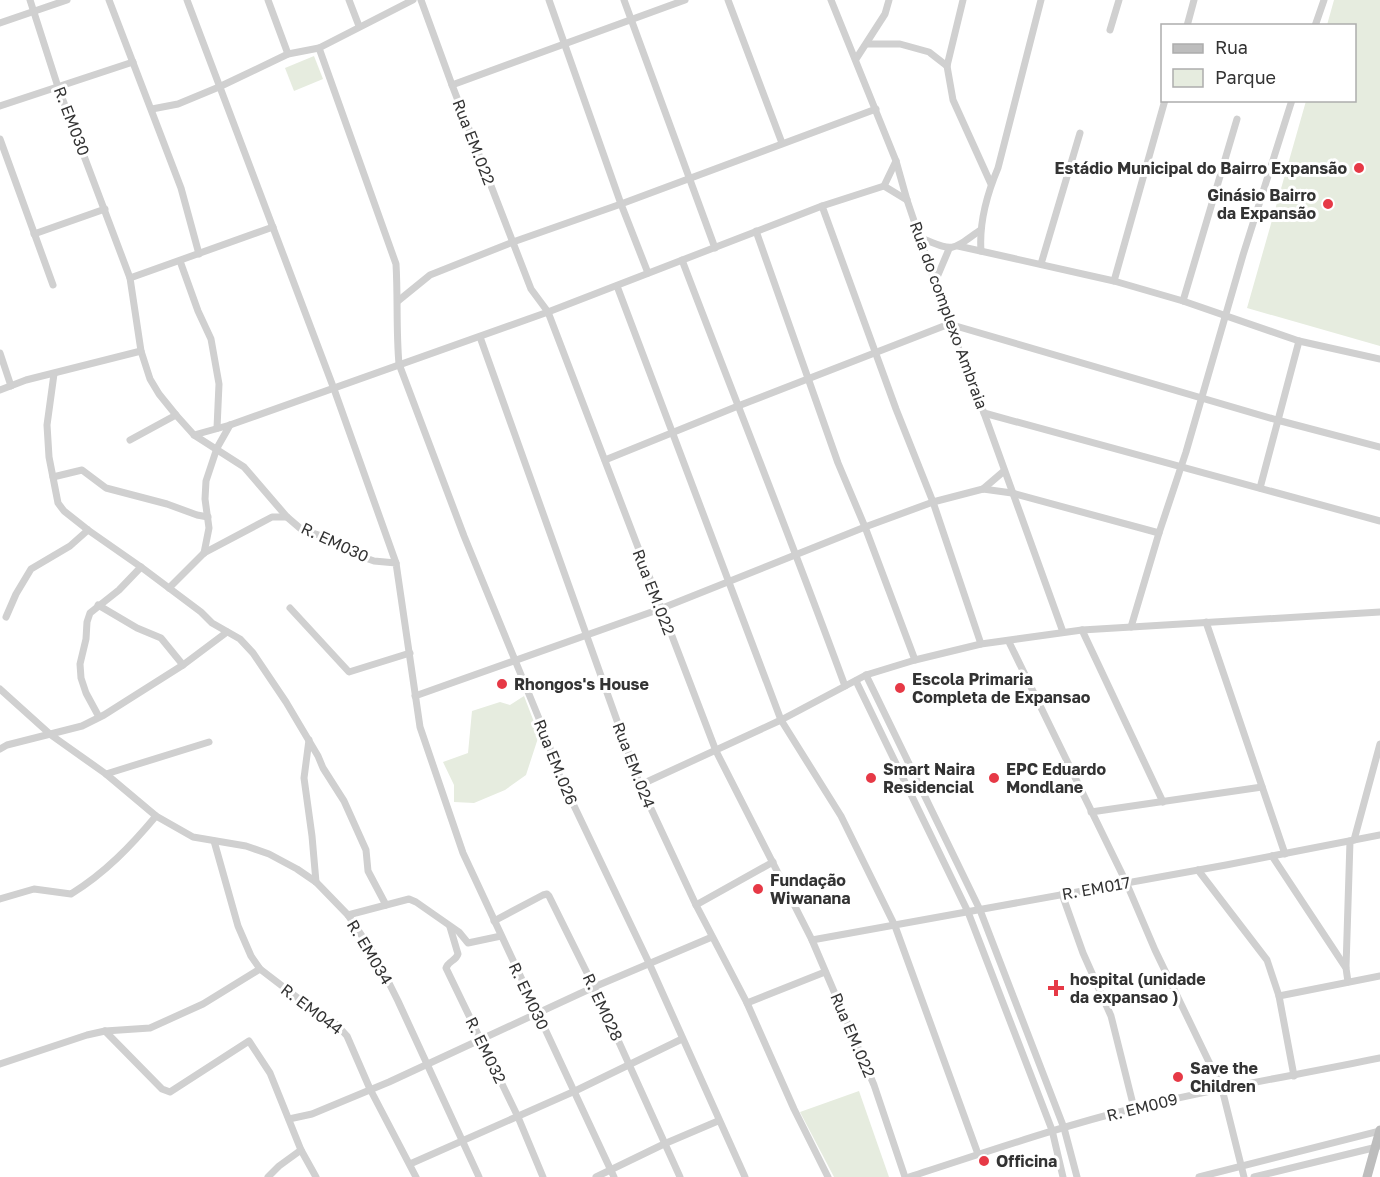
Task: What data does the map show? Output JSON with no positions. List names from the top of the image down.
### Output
{
  "streets": {
    "street": [
      "R. EM030",
      "Rua EM.022",
      "Rua do complexo Ambraia",
      "Rua EM.026",
      "Rua EM.024",
      "R. EM017",
      "R. EM034",
      "R. EM028",
      "R. EM044",
      "R. EM032",
      "R. EM009"
    ]
  },
  "crossings": [
    ["R. EM030", "R. EM028"],
    ["Rua EM.022", "R. EM017"],
    ["Rua EM.022", "R. EM009"],
    ["R. EM034", "R. EM044"]
  ],
  "places": {
    "other": [
      "Estádio Municipal do Bairro Expansão",
      "Ginásio Bairro da Expansão",
      "Rhongos's House",
      "Escola Primaria Completa de Expansao",
      "Smart Naira Residencial",
      "EPC Eduardo Mondlane",
      "Fundação Wiwanana",
      "Save the Children",
      "Officina"
    ],
    "health": ["hospital (unidade da expansao )"]
  },
  "legend": ["Rua", "Parque"]
}
